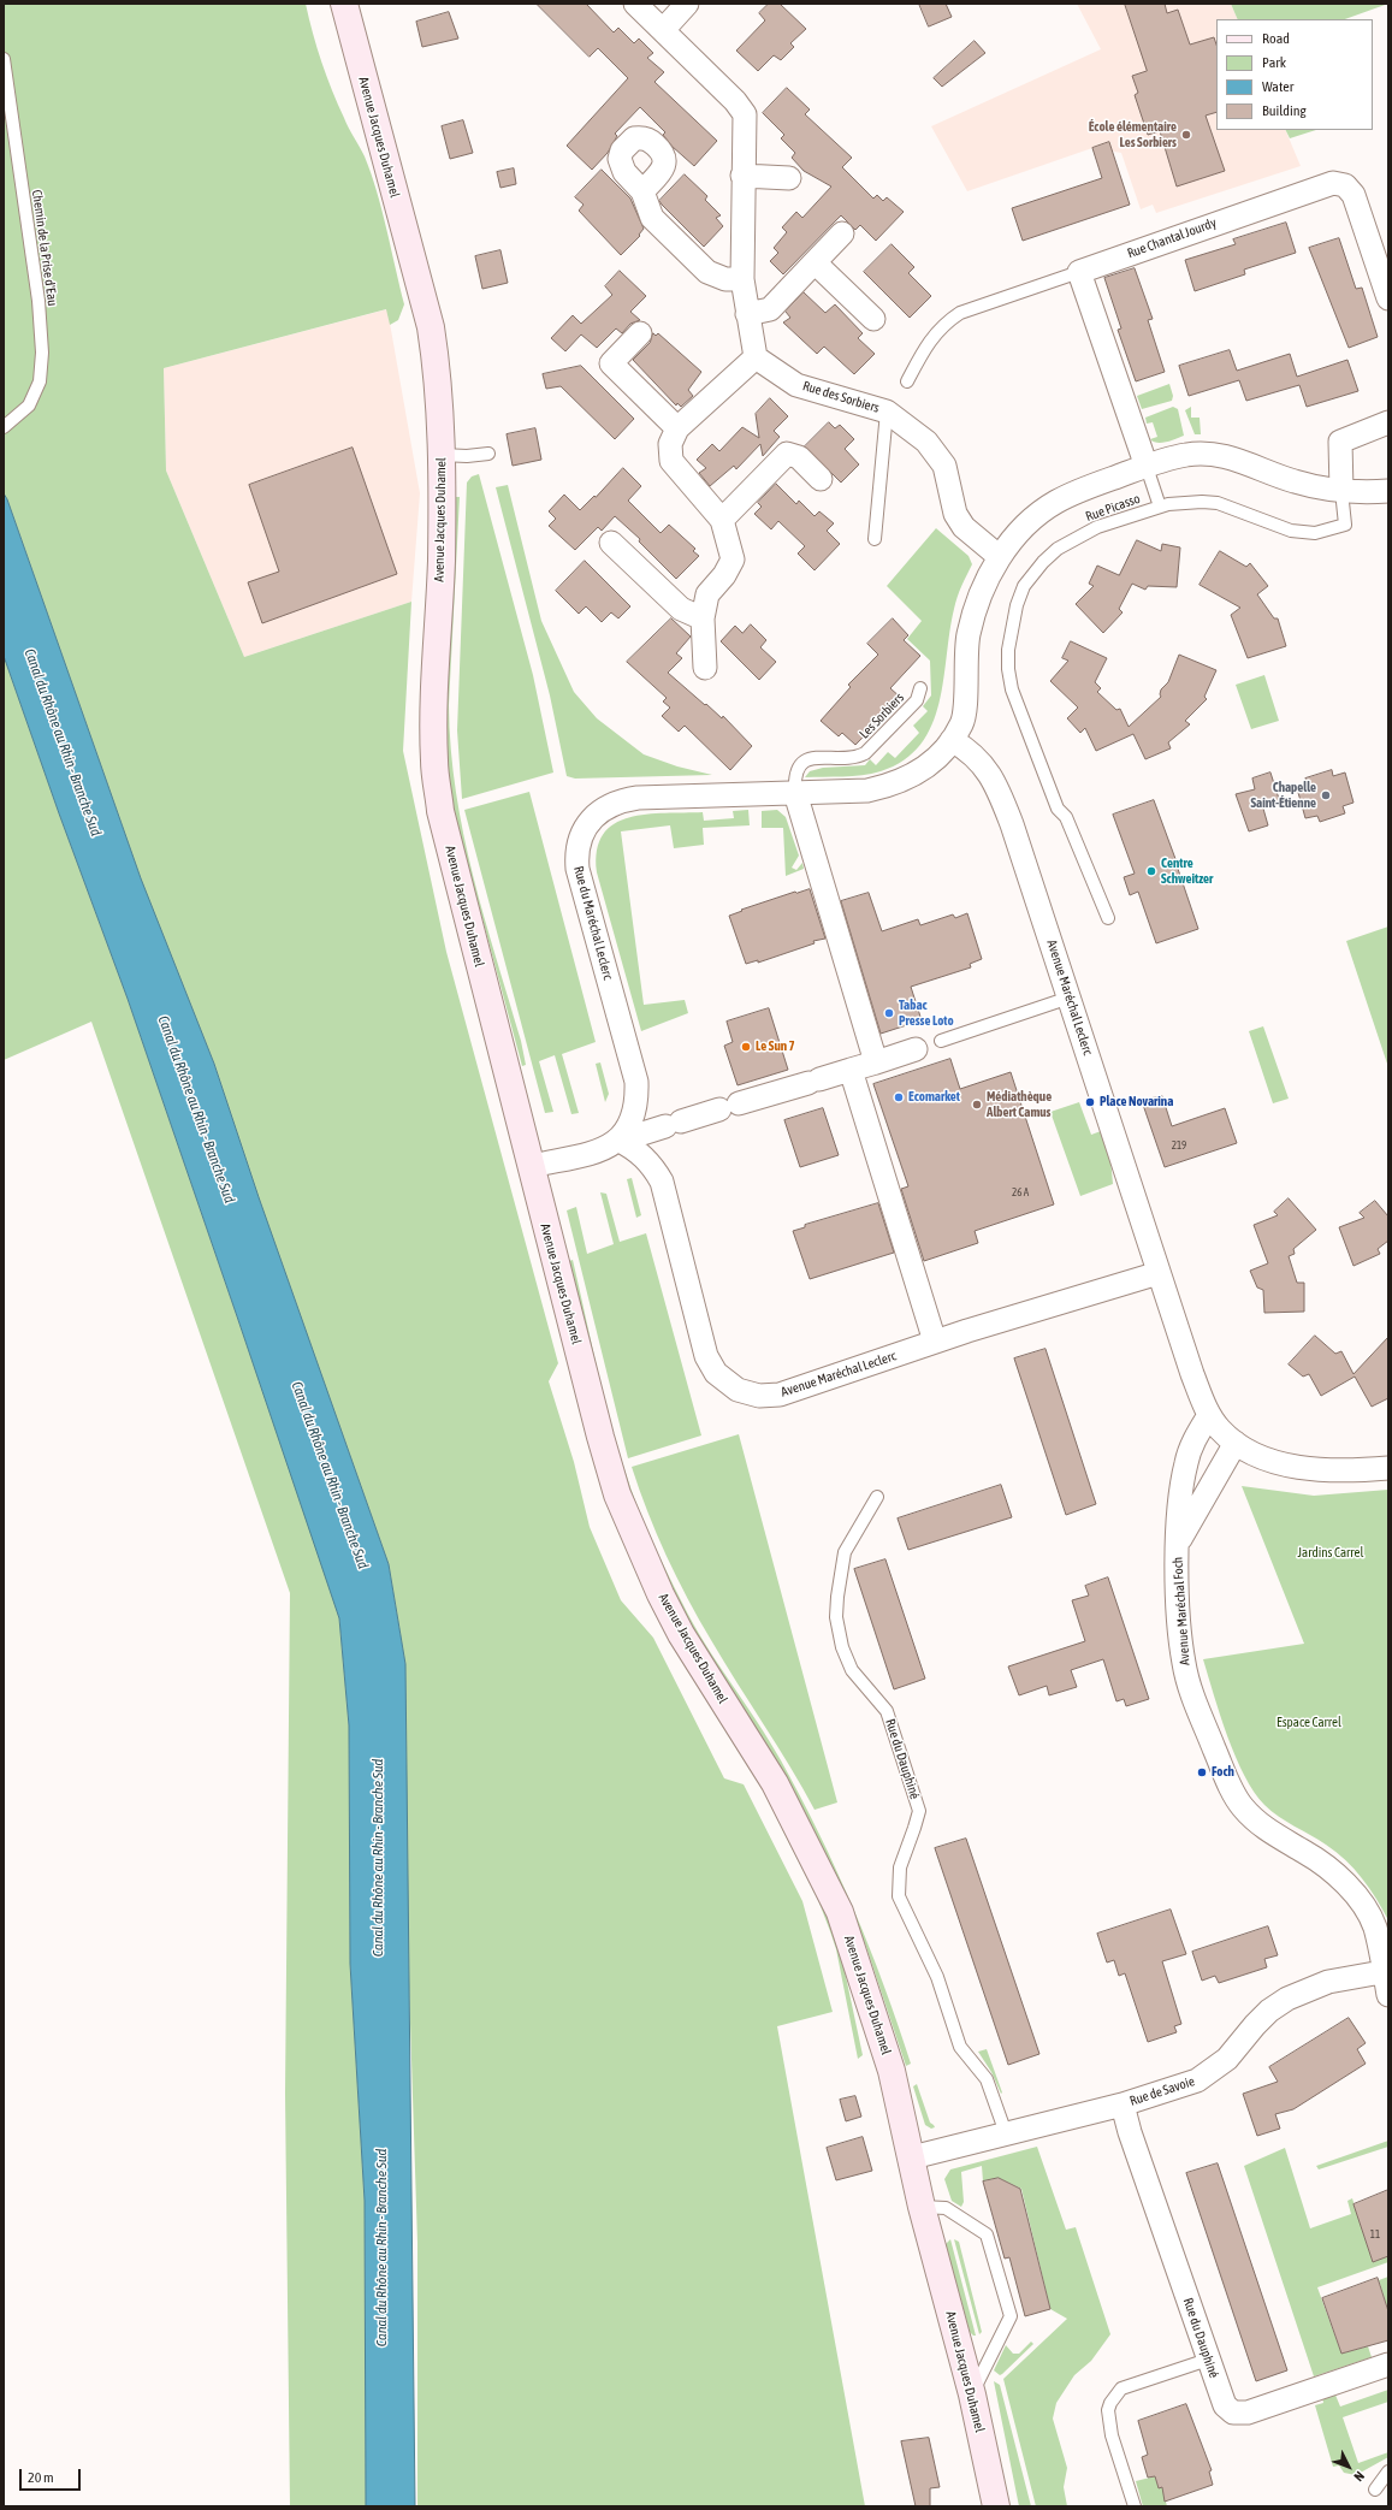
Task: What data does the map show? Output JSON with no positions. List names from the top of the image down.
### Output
{
  "streets": {
    "main road": ["Avenue Jacques Duhamel"],
    "street": [
      "Rue Chantal Jourdy",
      "Rue des Sorbiers",
      "Rue du Maréchal Leclerc",
      "Avenue Maréchal Leclerc",
      "Avenue Maréchal Foch",
      "Rue du Dauphiné",
      "Rue de Savoie"
    ],
    "lane": ["Chemin de la Prise d'Eau", "Rue Picasso", "Les Sorbiers"]
  },
  "crossings": [
    ["Avenue Jacques Duhamel", "Rue de Savoie"],
    ["Rue des Sorbiers", "Rue du Maréchal Leclerc"],
    ["Rue Picasso", "Rue du Maréchal Leclerc"],
    ["Les Sorbiers", "Rue du Maréchal Leclerc"],
    ["Rue du Maréchal Leclerc", "Avenue Maréchal Leclerc"],
    ["Avenue Maréchal Leclerc", "Avenue Maréchal Foch"],
    ["Avenue Maréchal Foch", "Rue de Savoie"],
    ["Rue du Dauphiné", "Rue de Savoie"]
  ],
  "water": ["Canal du Rhône au Rhin - Branche Sud"],
  "parks": ["Jardins Carrel", "Espace Carrel"],
  "places": [
    "École élémentaire Les Sorbiers",
    "Chapelle Saint-Étienne",
    "Centre Schweitzer",
    "Tabac Presse Loto",
    "Le Sun 7",
    "Ecomarket",
    "Place Novarina",
    "Médiathèque Albert Camus",
    "Foch"
  ],
  "house_numbers": ["219", "26 A", "11"],
  "legend": [
    "Road",
    "Park",
    "Water",
    "Building"
  ],
  "scale_bar": "20 m",
  "north": "bottom right"
}
